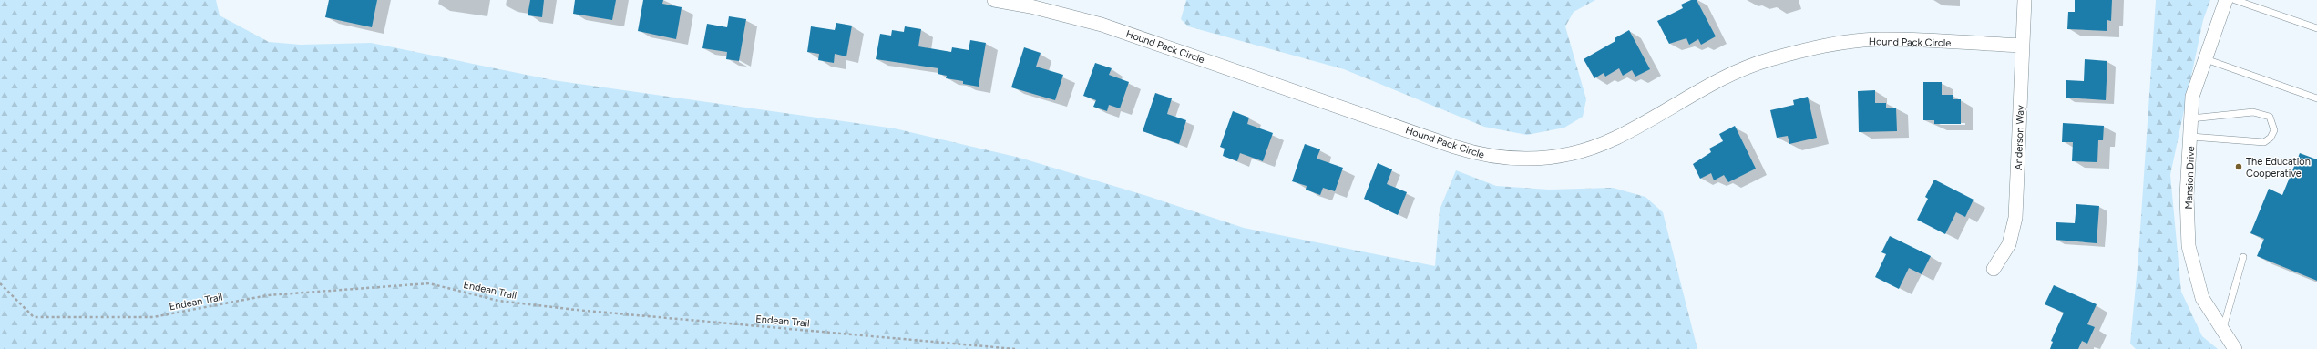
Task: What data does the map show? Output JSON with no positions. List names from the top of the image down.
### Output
{
  "streets": {
    "street": ["Hound Pack Circle", "Anderson Way", "Mansion Drive"],
    "path": ["Endean Trail"]
  },
  "crossings": [
    ["Hound Pack Circle", "Anderson Way"]
  ],
  "places": ["The Education Cooperative"]
}
